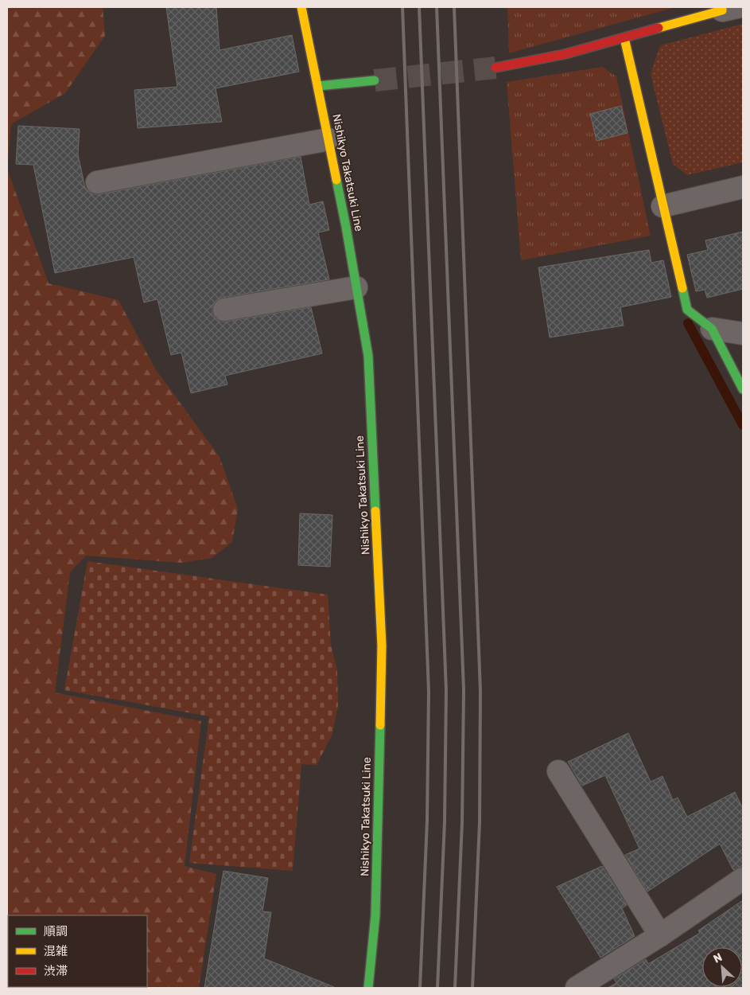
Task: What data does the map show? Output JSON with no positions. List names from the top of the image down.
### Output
{
  "streets": {
    "main road": ["Nishikyo Takatsuki Line"]
  },
  "legend": ["順調", "混雑", "渋滞"],
  "north": "top left"
}
